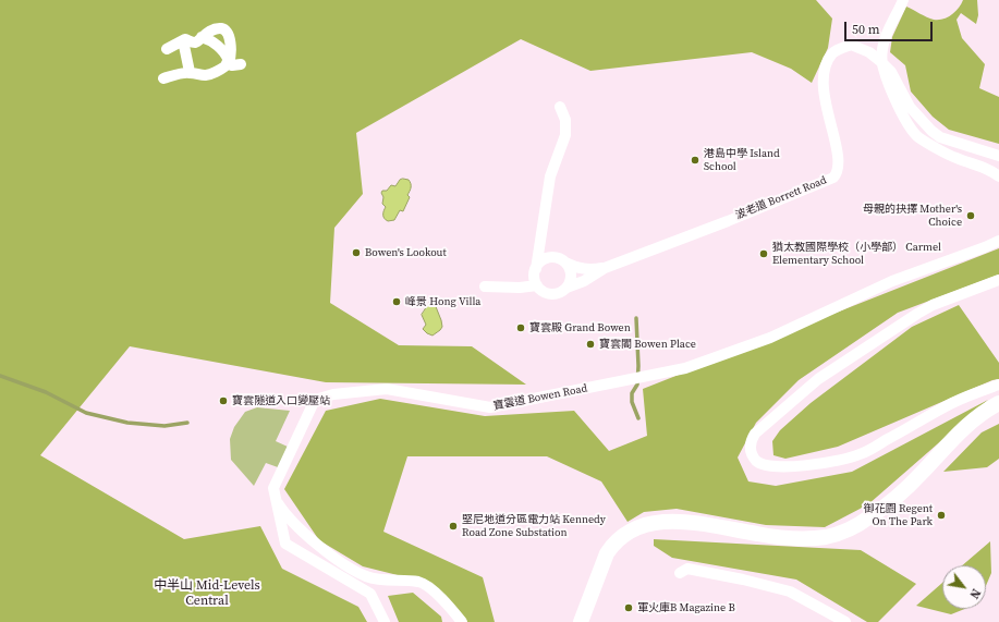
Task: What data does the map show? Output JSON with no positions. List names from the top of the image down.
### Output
{
  "streets": {
    "street": ["波老道 Borrett Road", "寶雲道 Bowen Road"]
  },
  "districts": ["中半山 Mid-Levels Central"],
  "places": [
    "港島中學 Island School",
    "母親的抉擇 Mother's Choice",
    "Bowen's Lookout",
    "猶太教國際學校（小學部） Carmel Elementary School",
    "峰景 Hong Villa",
    "寶雲殿 Grand Bowen",
    "寶雲閣 Bowen Place",
    "寶雲隧道入口變壓站",
    "御花園 Regent On The Park",
    "堅尼地道分區電力站 Kennedy Road Zone Substation",
    "軍火庫B Magazine B"
  ],
  "scale_bar": "50 m",
  "north": "bottom right"
}
